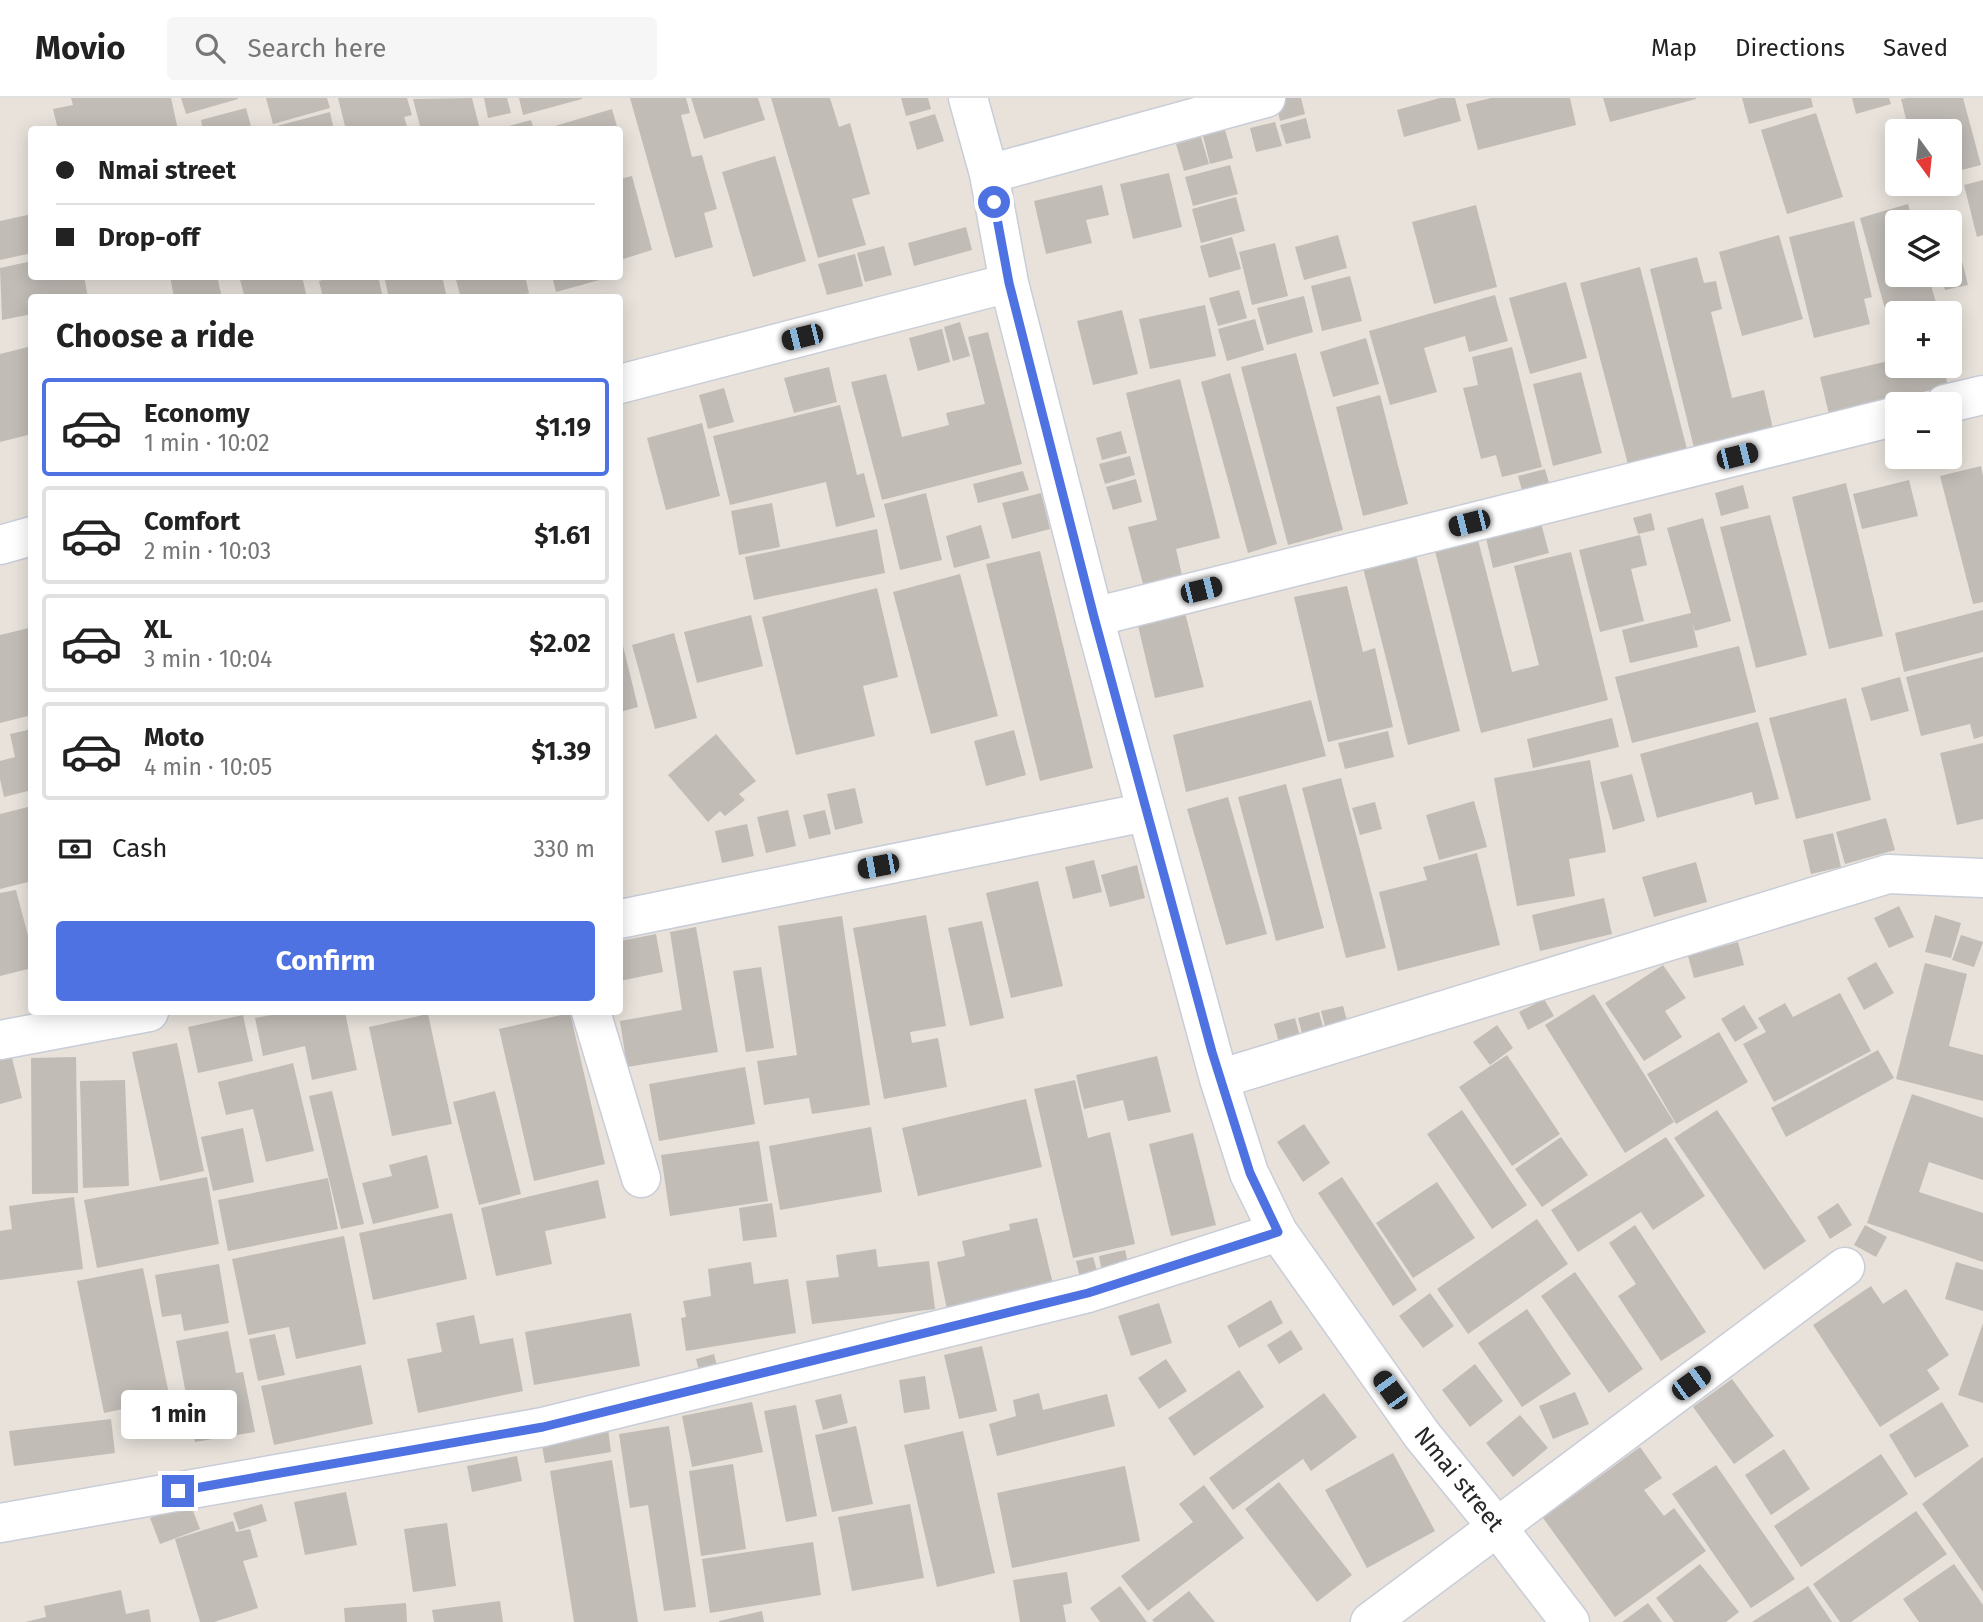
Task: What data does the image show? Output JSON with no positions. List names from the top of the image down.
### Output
{
  "streets": {
    "street": ["Nmai street"]
  },
  "north": "bottom",
  "page": {
    "header": "Movio",
    "search": "Search here",
    "nav": ["Map", "Directions", "Saved"],
    "map_buttons": ["+", "−"],
    "banner": ["Nmai street", "Drop-off"],
    "heading": "Choose a ride",
    "list": [
      {
        "name": "Economy",
        "note": "1 min · 10:02",
        "value": "$1.19"
      },
      {
        "name": "Comfort",
        "note": "2 min · 10:03",
        "value": "$1.61"
      },
      {
        "name": "XL",
        "note": "3 min · 10:04",
        "value": "$2.02"
      },
      {
        "name": "Moto",
        "note": "4 min · 10:05",
        "value": "$1.39"
      }
    ],
    "pay": ["Cash", "330 m"],
    "buttons": "Confirm",
    "bubble": "1 min"
  }
}
